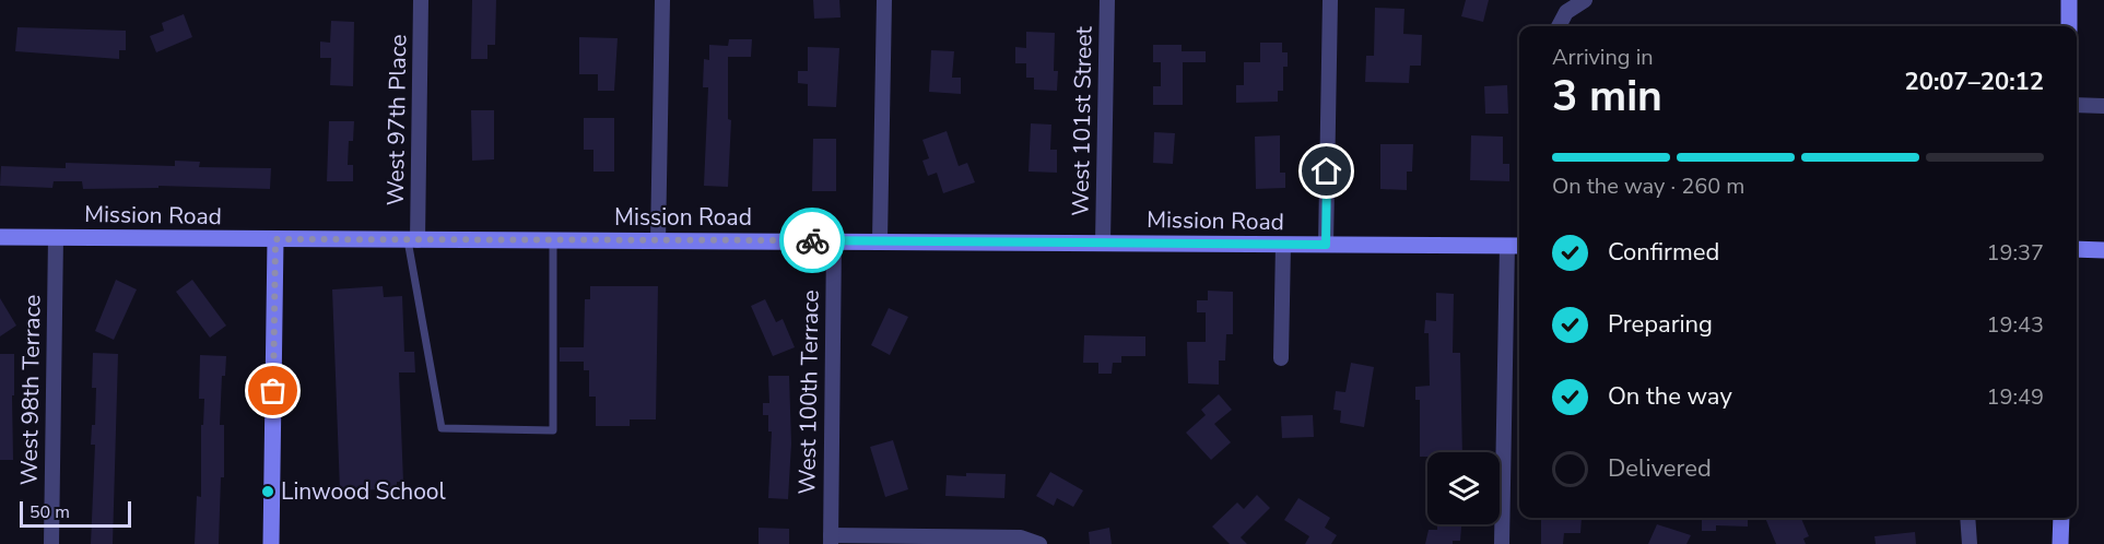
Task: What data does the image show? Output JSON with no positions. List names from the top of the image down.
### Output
{
  "streets": {
    "main road": ["Mission Road"],
    "street": [
      "West 97th Place",
      "West 101st Street",
      "West 98th Terrace",
      "West 100th Terrace"
    ]
  },
  "crossings": [
    ["West 97th Place", "Mission Road"],
    ["West 101st Street", "Mission Road"],
    ["Mission Road", "West 98th Terrace"],
    ["Mission Road", "West 100th Terrace"]
  ],
  "places": ["Linwood School"],
  "scale_bar": "50 m",
  "page": {
    "heading": ["3 min", "Arriving in", "20:07–20:12"],
    "bar": "On the way · 260 m",
    "list": [
      ["Confirmed", "19:37"],
      ["Preparing", "19:43"],
      ["On the way", "19:49"],
      "Delivered"
    ],
    "scale": "50 m"
  }
}
